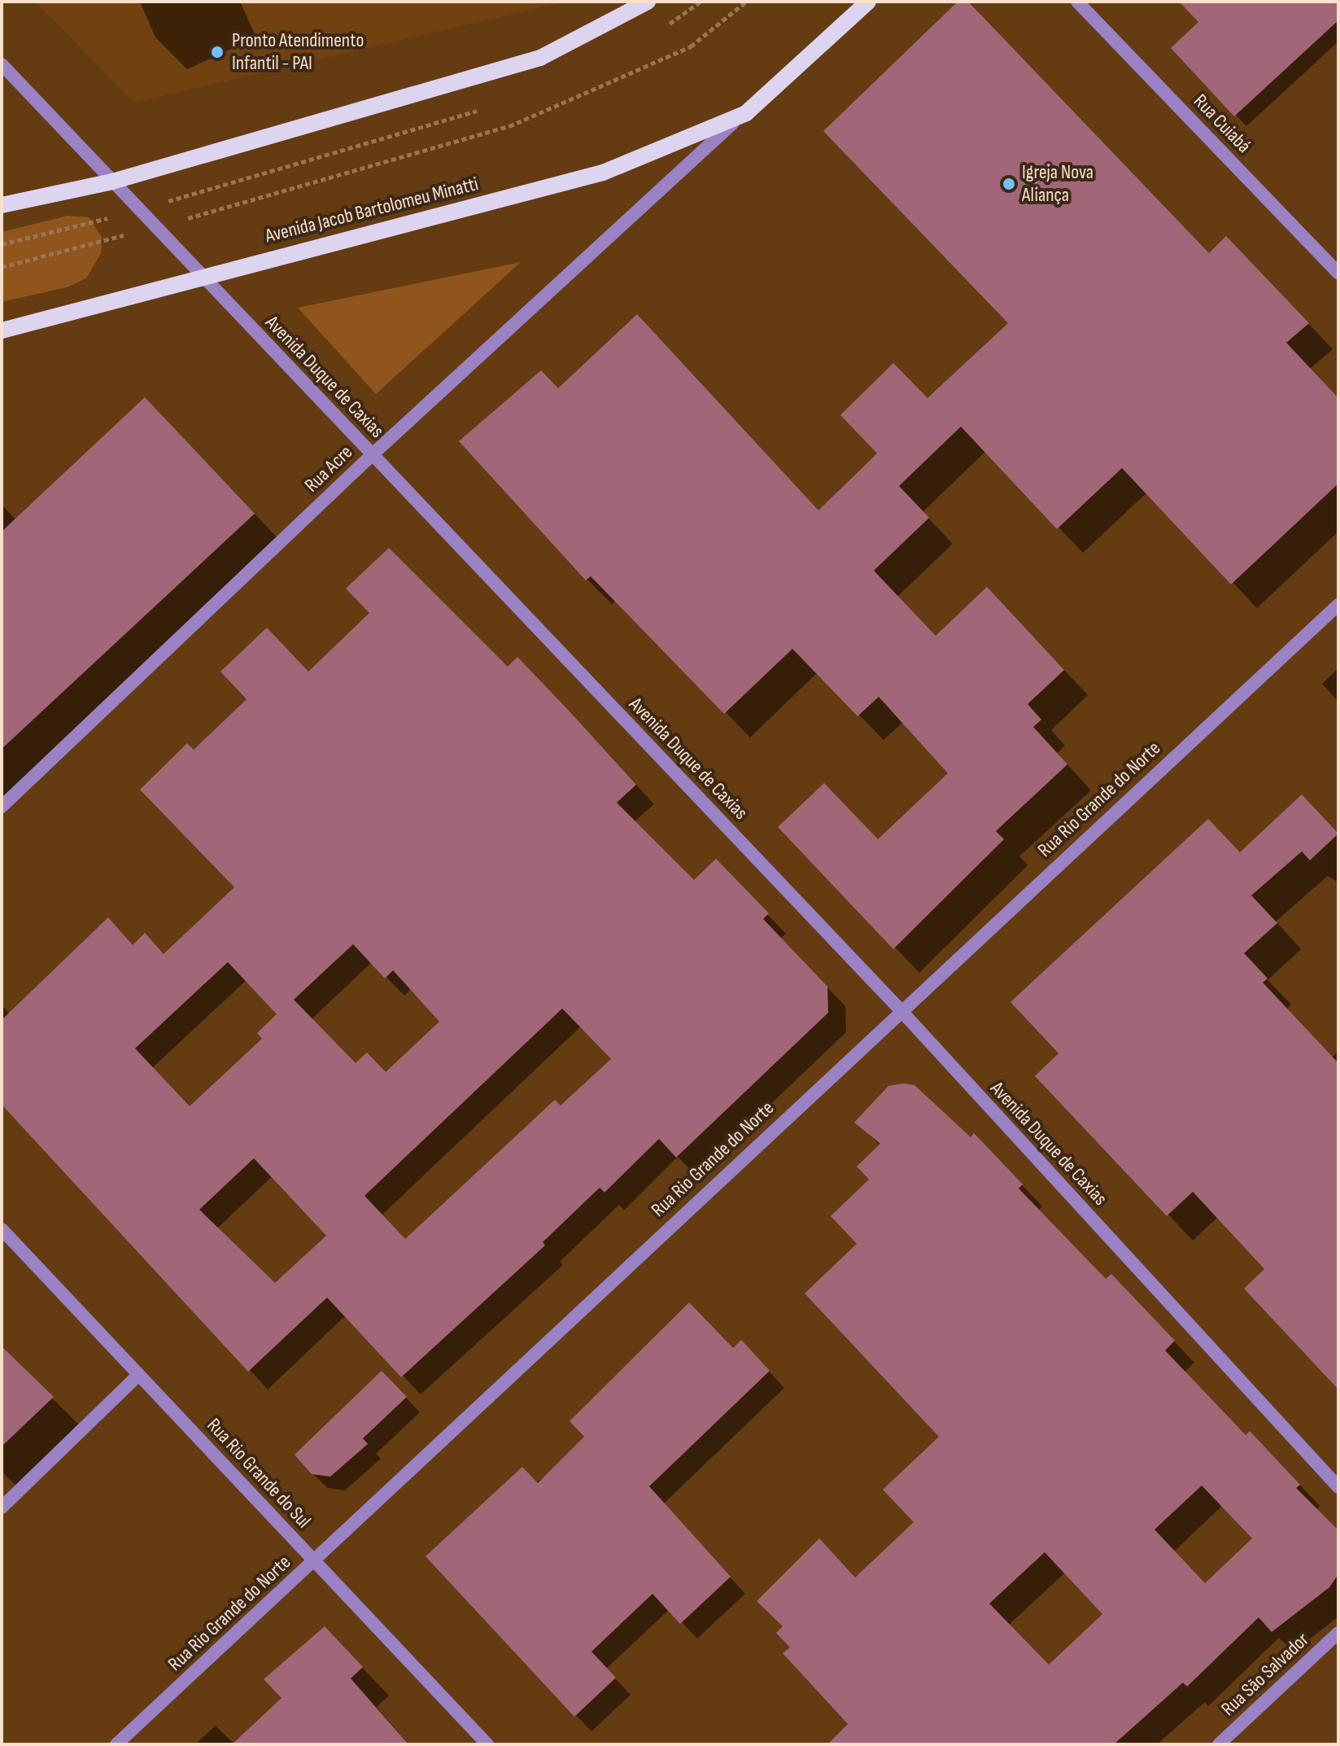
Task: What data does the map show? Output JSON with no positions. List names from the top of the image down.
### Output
{
  "streets": {
    "main road": ["Avenida Jacob Bartolomeu Minatti"],
    "street": [
      "Rua Cuiabá",
      "Avenida Duque de Caxias",
      "Rua Acre",
      "Rua Rio Grande do Norte",
      "Rua Rio Grande do Sul",
      "Rua São Salvador"
    ]
  },
  "crossings": [
    ["Avenida Jacob Bartolomeu Minatti", "Avenida Duque de Caxias"],
    ["Avenida Jacob Bartolomeu Minatti", "Rua Acre"],
    ["Avenida Duque de Caxias", "Rua Acre"],
    ["Avenida Duque de Caxias", "Rua Rio Grande do Norte"],
    ["Rua Rio Grande do Norte", "Rua Rio Grande do Sul"]
  ],
  "places": ["Pronto Atendimento Infantil - PAI", "Igreja Nova Aliança"]
}
